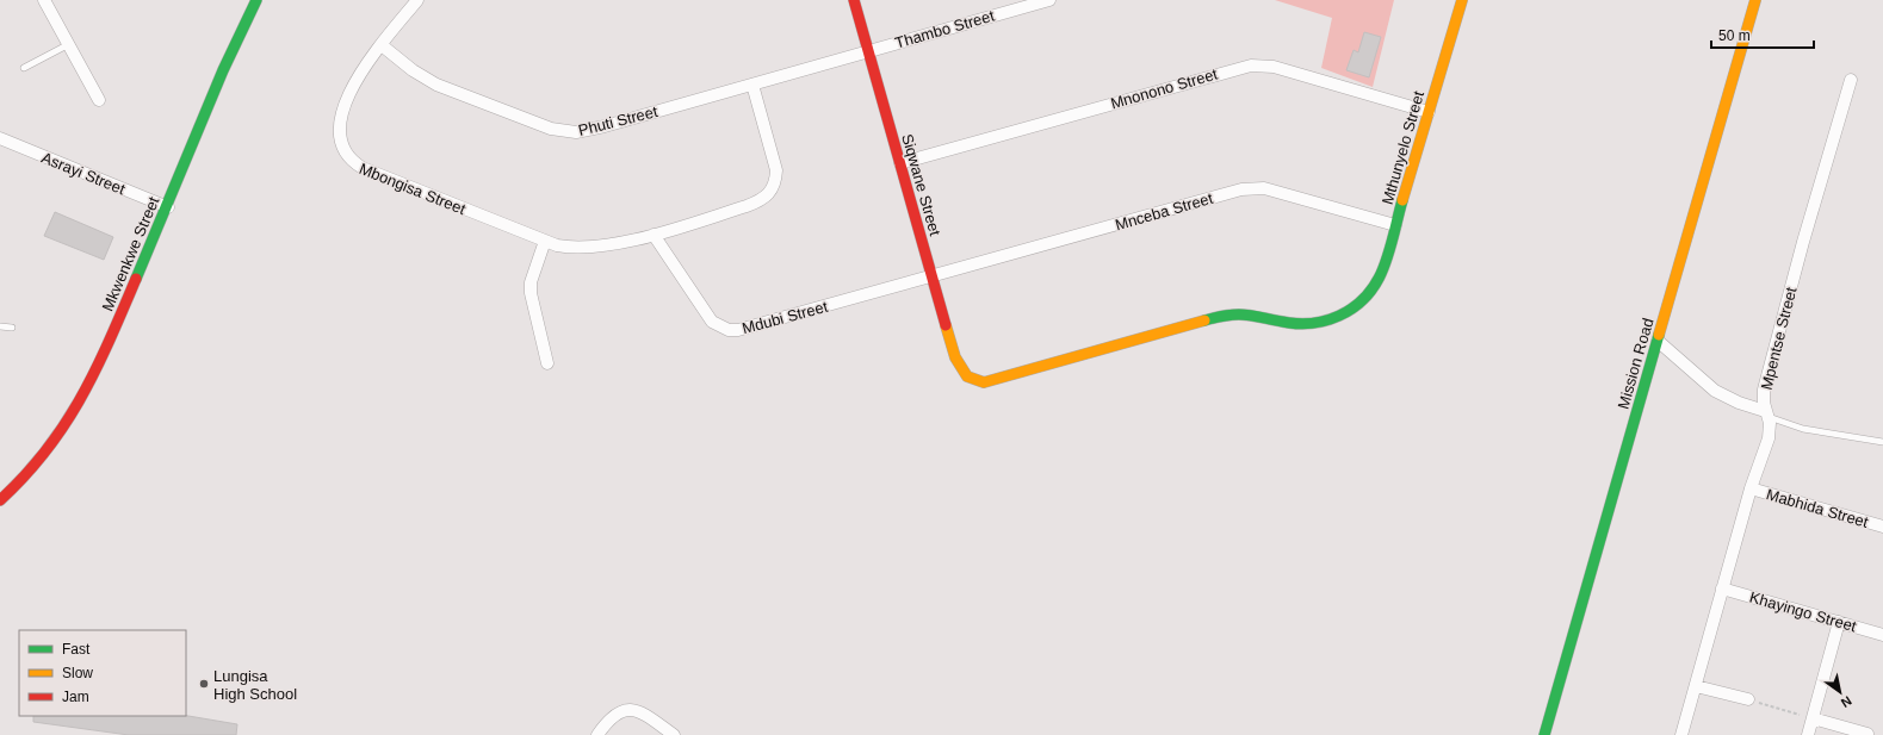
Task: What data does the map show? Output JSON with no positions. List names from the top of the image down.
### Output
{
  "streets": {
    "street": [
      "Thambo Street",
      "Mnonono Street",
      "Phuti Street",
      "Mthunyelo Street",
      "Asrayi Street",
      "Siqwane Street",
      "Mbongisa Street",
      "Mnceba Street",
      "Mkwenkwe Street",
      "Mdubi Street",
      "Mpentse Street",
      "Mission Road",
      "Mabhida Street",
      "Khayingo Street"
    ]
  },
  "crossings": [
    ["Thambo Street", "Phuti Street"],
    ["Thambo Street", "Siqwane Street"],
    ["Mnonono Street", "Mthunyelo Street"],
    ["Mnonono Street", "Siqwane Street"],
    ["Phuti Street", "Siqwane Street"],
    ["Phuti Street", "Mbongisa Street"],
    ["Mthunyelo Street", "Siqwane Street"],
    ["Mthunyelo Street", "Mnceba Street"],
    ["Asrayi Street", "Mkwenkwe Street"],
    ["Siqwane Street", "Mnceba Street"],
    ["Siqwane Street", "Mdubi Street"],
    ["Mbongisa Street", "Mdubi Street"],
    ["Mnceba Street", "Mdubi Street"],
    ["Mpentse Street", "Mabhida Street"],
    ["Mpentse Street", "Khayingo Street"]
  ],
  "places": ["Lungisa High School"],
  "legend": ["Fast", "Slow", "Jam"],
  "scale_bar": "50 m",
  "north": "bottom right"
}
